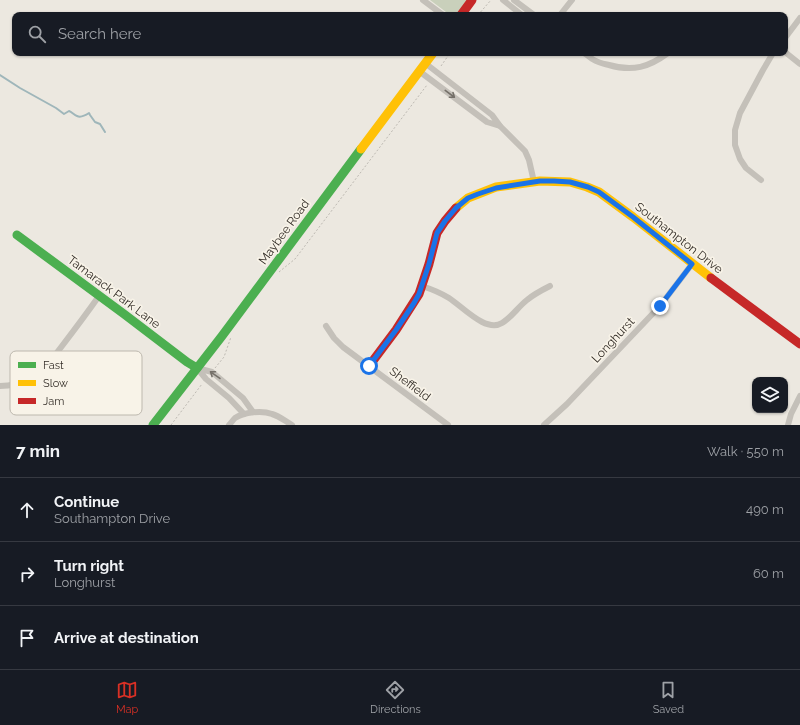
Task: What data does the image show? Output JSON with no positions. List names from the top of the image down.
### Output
{
  "streets": {
    "street": [
      "Maybee Road",
      "Southampton Drive",
      "Tamarack Park Lane",
      "Longhurst",
      "Sheffield"
    ]
  },
  "crossings": [
    ["Maybee Road", "Tamarack Park Lane"],
    ["Southampton Drive", "Longhurst"],
    ["Southampton Drive", "Sheffield"]
  ],
  "legend": ["Fast", "Slow", "Jam"],
  "page": {
    "search": "Search here",
    "heading": ["7 min", "Walk · 550 m"],
    "list": [
      ["Continue", "Southampton Drive", "490 m"],
      ["Turn right", "Longhurst", "60 m"],
      "Arrive at destination"
    ],
    "nav": ["Map", "Directions", "Saved"]
  }
}
